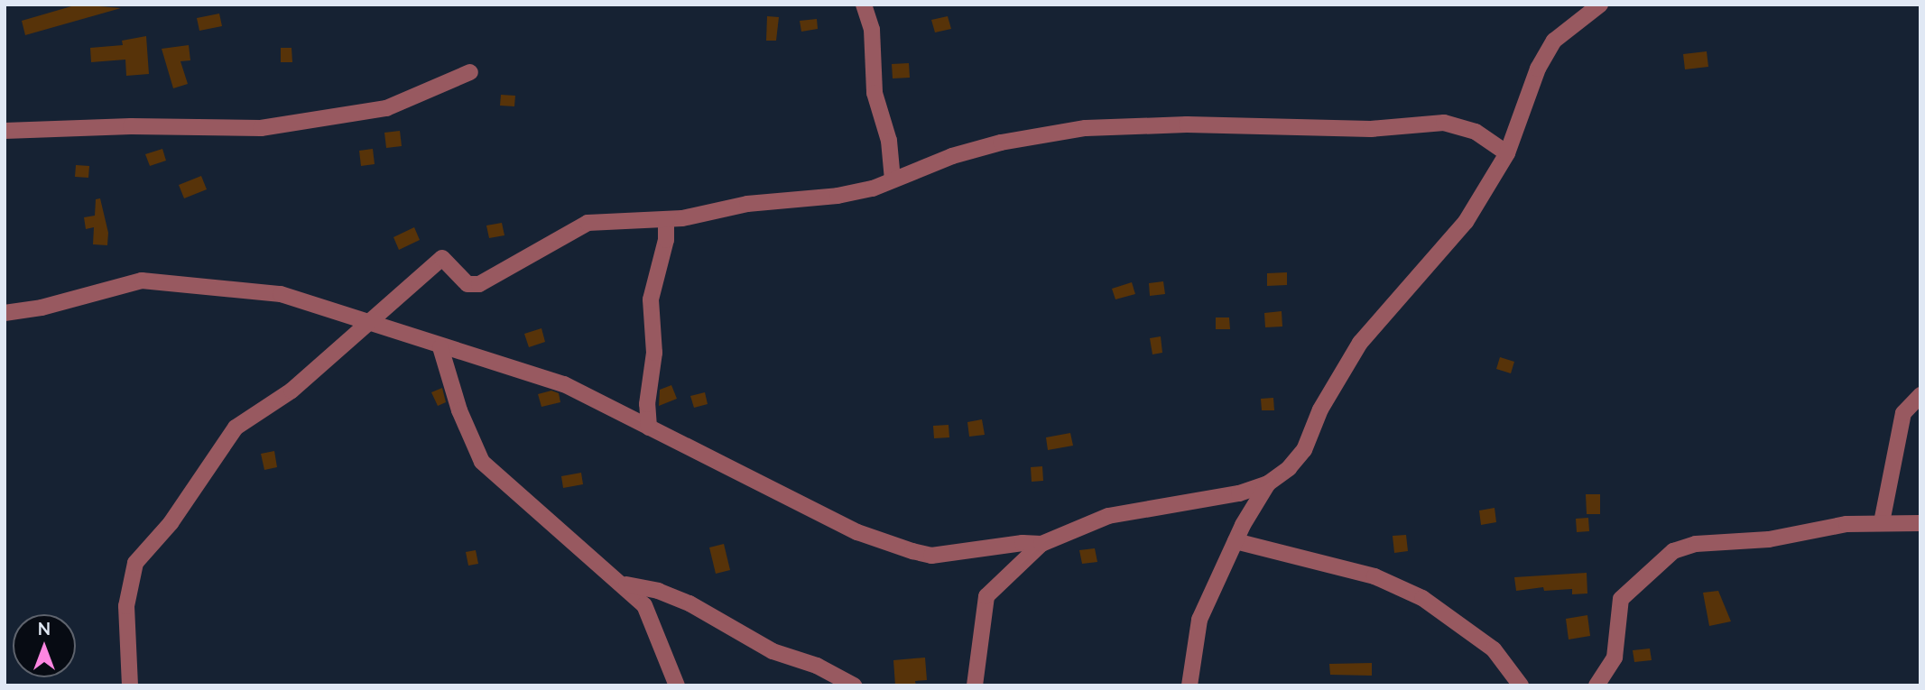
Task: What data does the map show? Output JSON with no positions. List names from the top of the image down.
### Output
{
  "north": "top"
}
